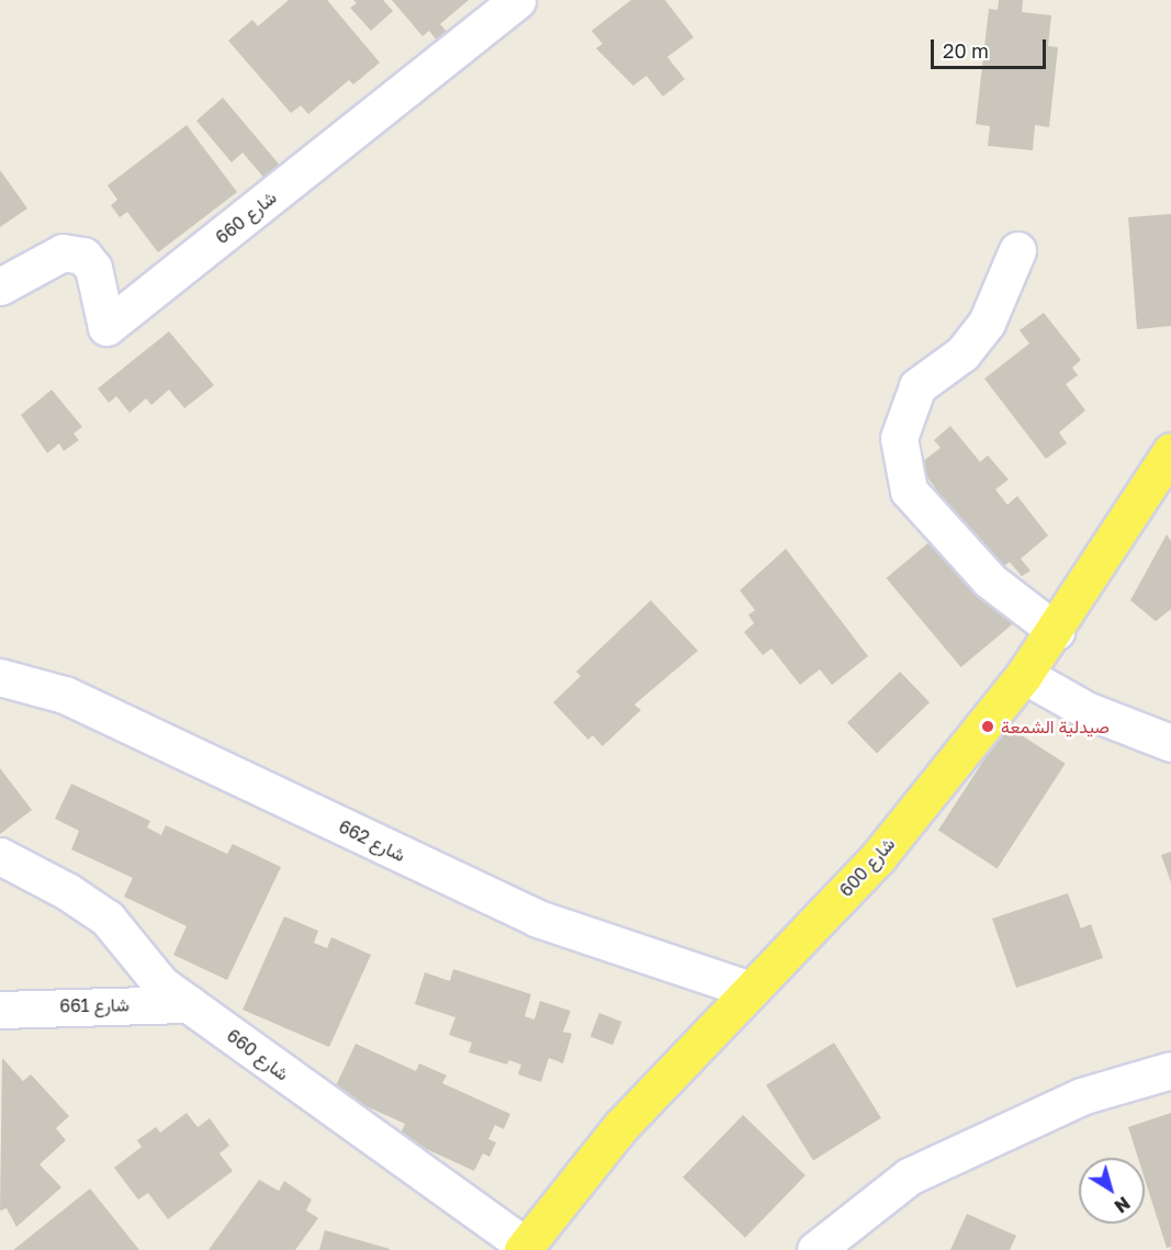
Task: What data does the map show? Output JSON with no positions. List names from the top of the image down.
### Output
{
  "streets": {
    "main road": ["شارع 600"],
    "street": ["شارع 660", "شارع 662", "شارع 661"]
  },
  "crossings": [
    ["شارع 660", "شارع 600"],
    ["شارع 660", "شارع 661"],
    ["شارع 662", "شارع 600"]
  ],
  "places": ["صيدلية الشمعة"],
  "scale_bar": "20 m",
  "north": "bottom right"
}
